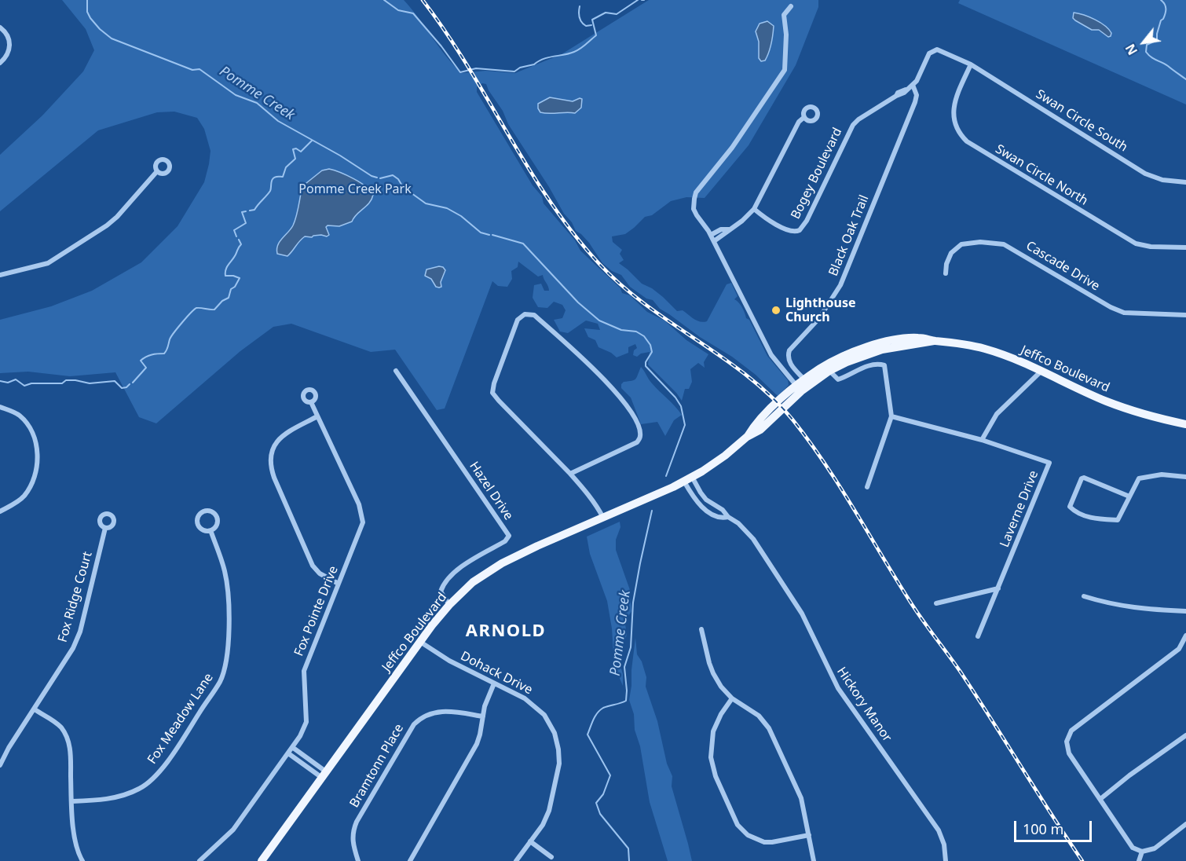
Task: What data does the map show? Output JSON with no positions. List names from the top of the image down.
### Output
{
  "streets": {
    "main road": ["Jeffco Boulevard"],
    "street": [
      "Swan Circle South",
      "Bogey Boulevard",
      "Swan Circle North",
      "Black Oak Trail",
      "Cascade Drive",
      "Hazel Drive",
      "Laverne Drive",
      "Fox Ridge Court",
      "Fox Pointe Drive",
      "Dohack Drive",
      "Hickory Manor",
      "Fox Meadow Lane",
      "Bramtonn Place"
    ]
  },
  "crossings": [
    ["Swan Circle South", "Bogey Boulevard"],
    ["Swan Circle South", "Swan Circle North"],
    ["Bogey Boulevard", "Swan Circle North"],
    ["Bogey Boulevard", "Black Oak Trail"],
    ["Black Oak Trail", "Jeffco Boulevard"],
    ["Jeffco Boulevard", "Hazel Drive"],
    ["Jeffco Boulevard", "Dohack Drive"],
    ["Jeffco Boulevard", "Hickory Manor"]
  ],
  "districts": ["ARNOLD"],
  "water": ["Pomme Creek"],
  "parks": ["Pomme Creek Park"],
  "places": ["Lighthouse Church"],
  "scale_bar": "100 m",
  "north": "bottom left"
}
